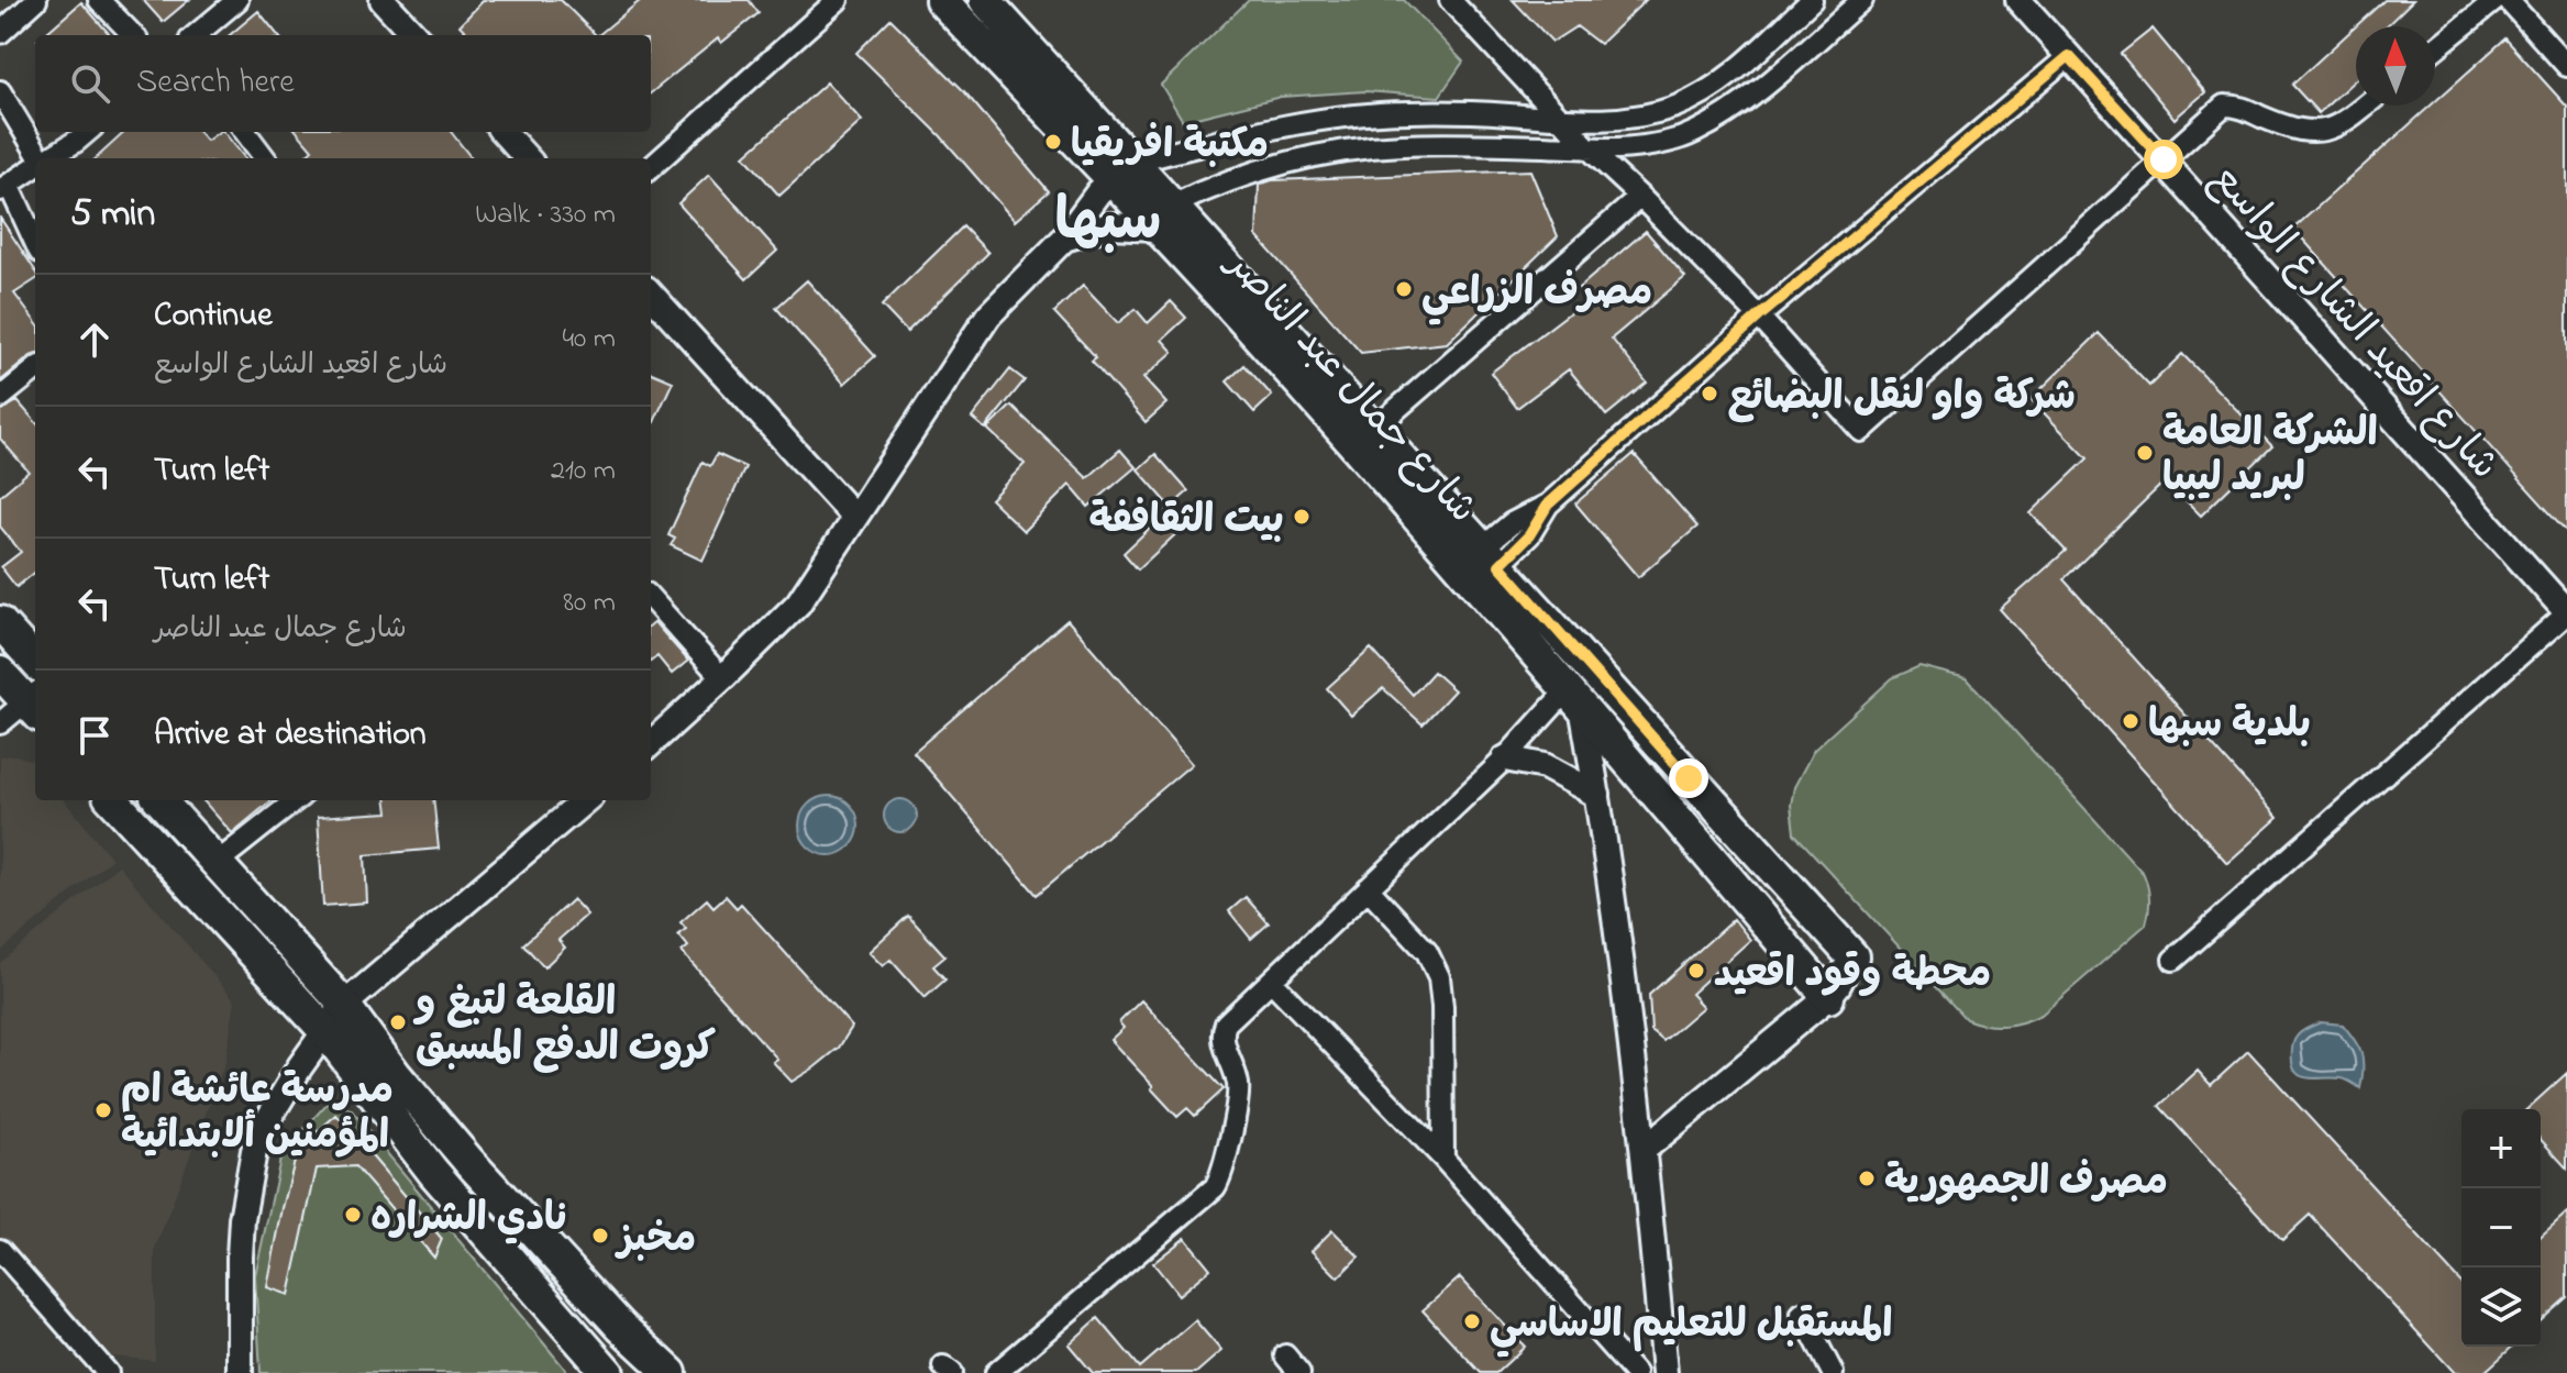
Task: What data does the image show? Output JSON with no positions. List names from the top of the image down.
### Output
{
  "streets": {
    "main road": ["شارع جمال عبد الناصر"],
    "street": ["شارع اقعيد الشارع الواسع"]
  },
  "districts": ["سبها"],
  "places": [
    "مكتبة افريقيا",
    "مصرف الزراعي",
    "شركة واو لنقل البضائع",
    "الشركة العامة لبريد ليبيا",
    "بيت الثقاففة",
    "بلدية سبها",
    "محطة وقود اقعيد",
    "القلعة لتبغ و كروت الدفع المسبق",
    "مدرسة عائشة ام المؤمنين ألابتدائية",
    "مصرف الجمهورية",
    "نادي الشراره",
    "مخبز",
    "المستقبل للتعليم الاساسي"
  ],
  "north": "top",
  "page": {
    "search": "Search here",
    "heading": ["5 min", "Walk · 330 m"],
    "list": [
      ["Continue", "شارع اقعيد الشارع الواسع", "40 m"],
      ["Turn left", "210 m"],
      ["Turn left", "شارع جمال عبد الناصر", "80 m"],
      "Arrive at destination"
    ],
    "map_buttons": ["+", "−"]
  }
}
